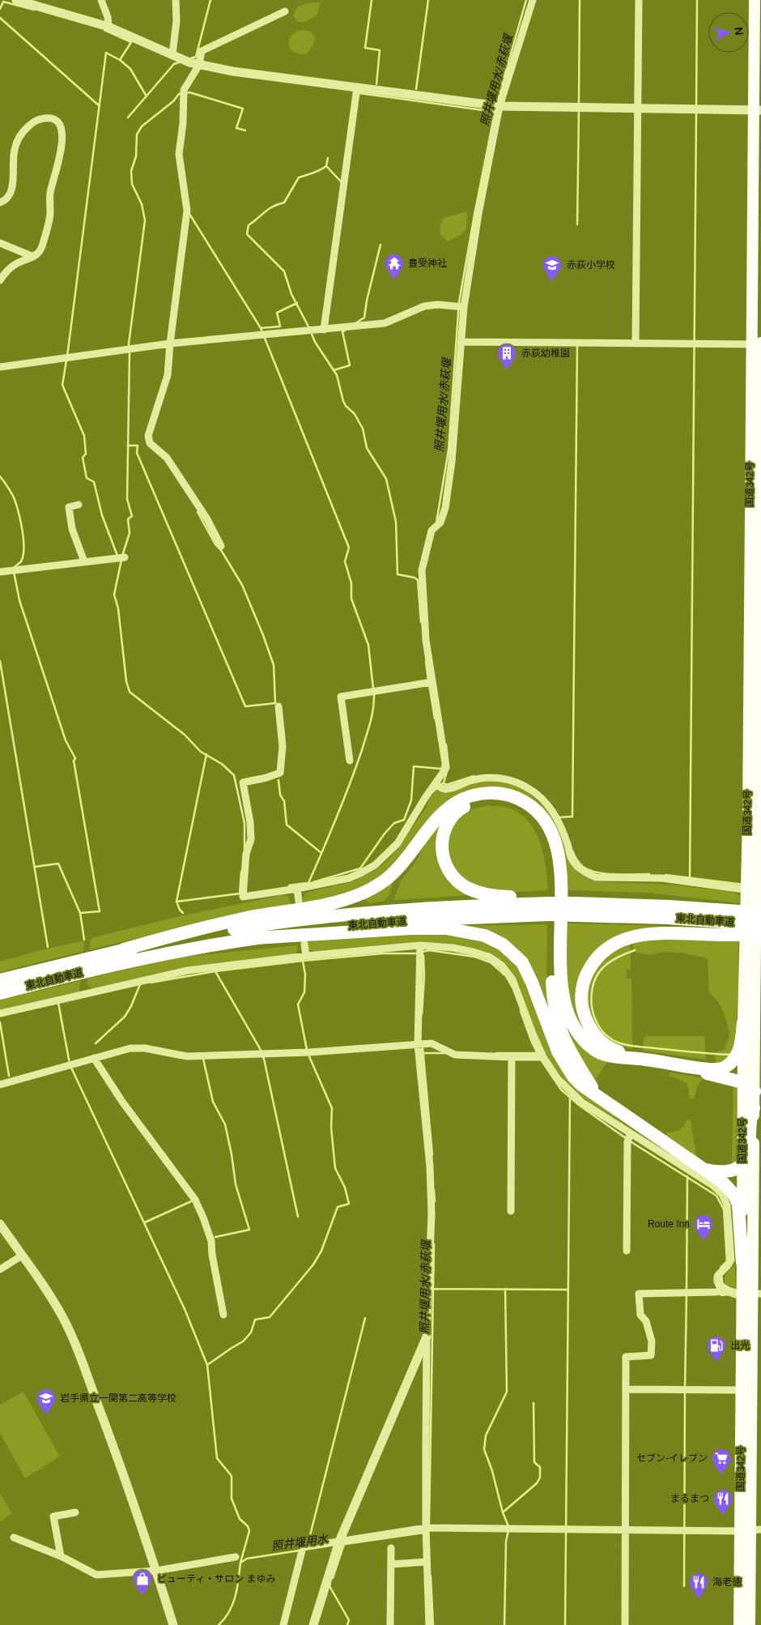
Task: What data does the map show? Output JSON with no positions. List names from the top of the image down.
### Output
{
  "streets": {
    "highway": ["国道342号", "東北自動車道"]
  },
  "water": ["照井堰用水/赤萩堰", "照井堰用水"],
  "places": {
    "temple": ["豊受神社"],
    "school or university": ["赤荻小学校", "岩手県立一関第二高等学校"],
    "building": ["赤荻幼稚園"],
    "hotel": ["Route Inn"],
    "fuel station": ["出光"],
    "supermarket": ["セブン-イレブン"],
    "restaurant": ["まるまつ", "海老徳"],
    "shop": ["ビューティ・サロン まゆみ"]
  },
  "north": "right"
}
